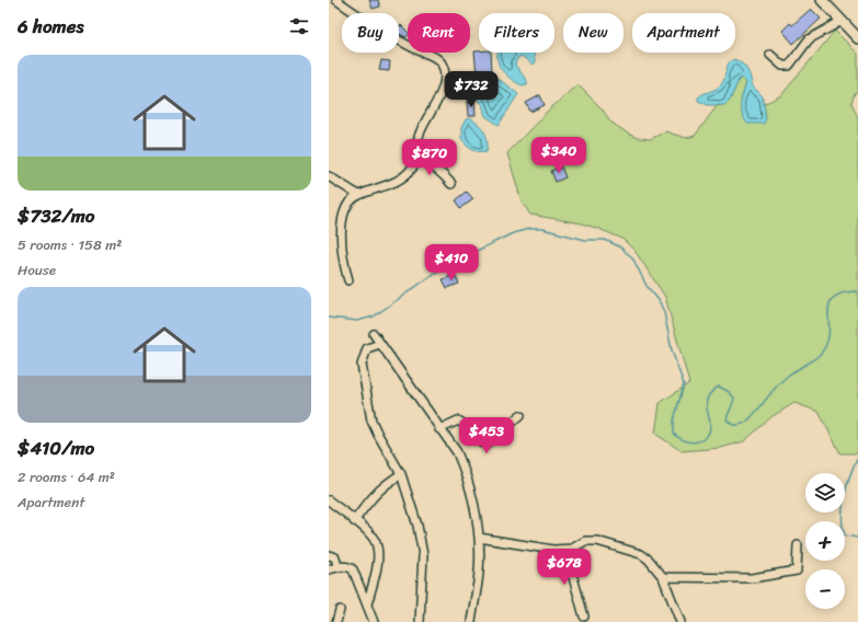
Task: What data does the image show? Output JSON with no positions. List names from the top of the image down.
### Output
{
  "page": {
    "heading": "6 homes",
    "chip": [
      "Buy",
      "Rent",
      "Filters",
      "New",
      "Apartment"
    ],
    "list": [
      {
        "name": "$732/mo",
        "note": "5 rooms · 158 m² · House"
      },
      {
        "name": "$410/mo",
        "note": "2 rooms · 64 m² · Apartment"
      }
    ],
    "price": [
      "$732",
      "$340",
      "$870",
      "$410",
      "$453",
      "$678"
    ],
    "map_buttons": ["+", "−"]
  }
}
